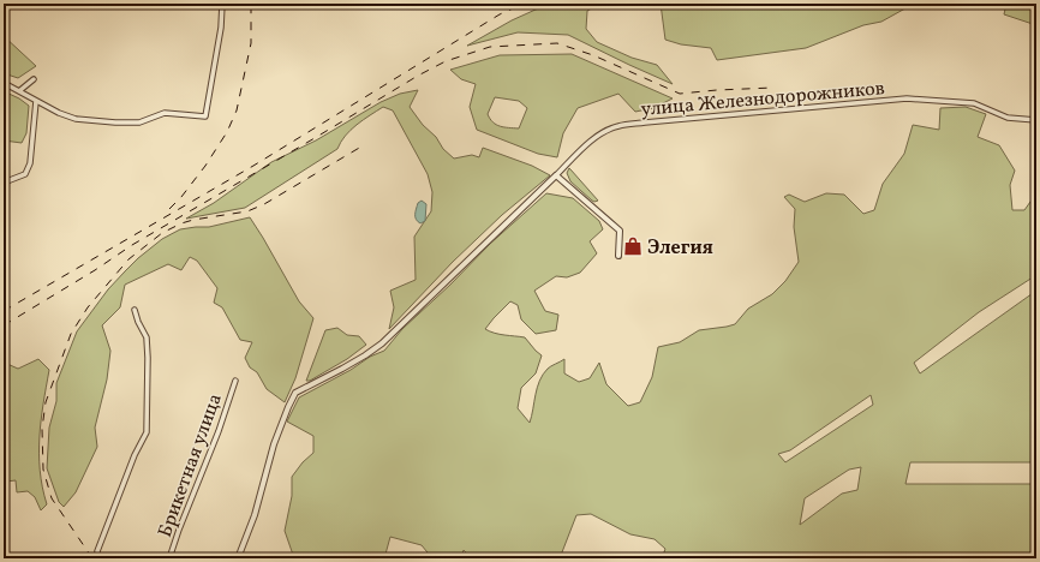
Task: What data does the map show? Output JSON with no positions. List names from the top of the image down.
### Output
{
  "streets": {
    "street": ["улица Железнодорожников", "Брикетная улица"]
  },
  "places": {
    "shop": ["Элегия"]
  }
}
